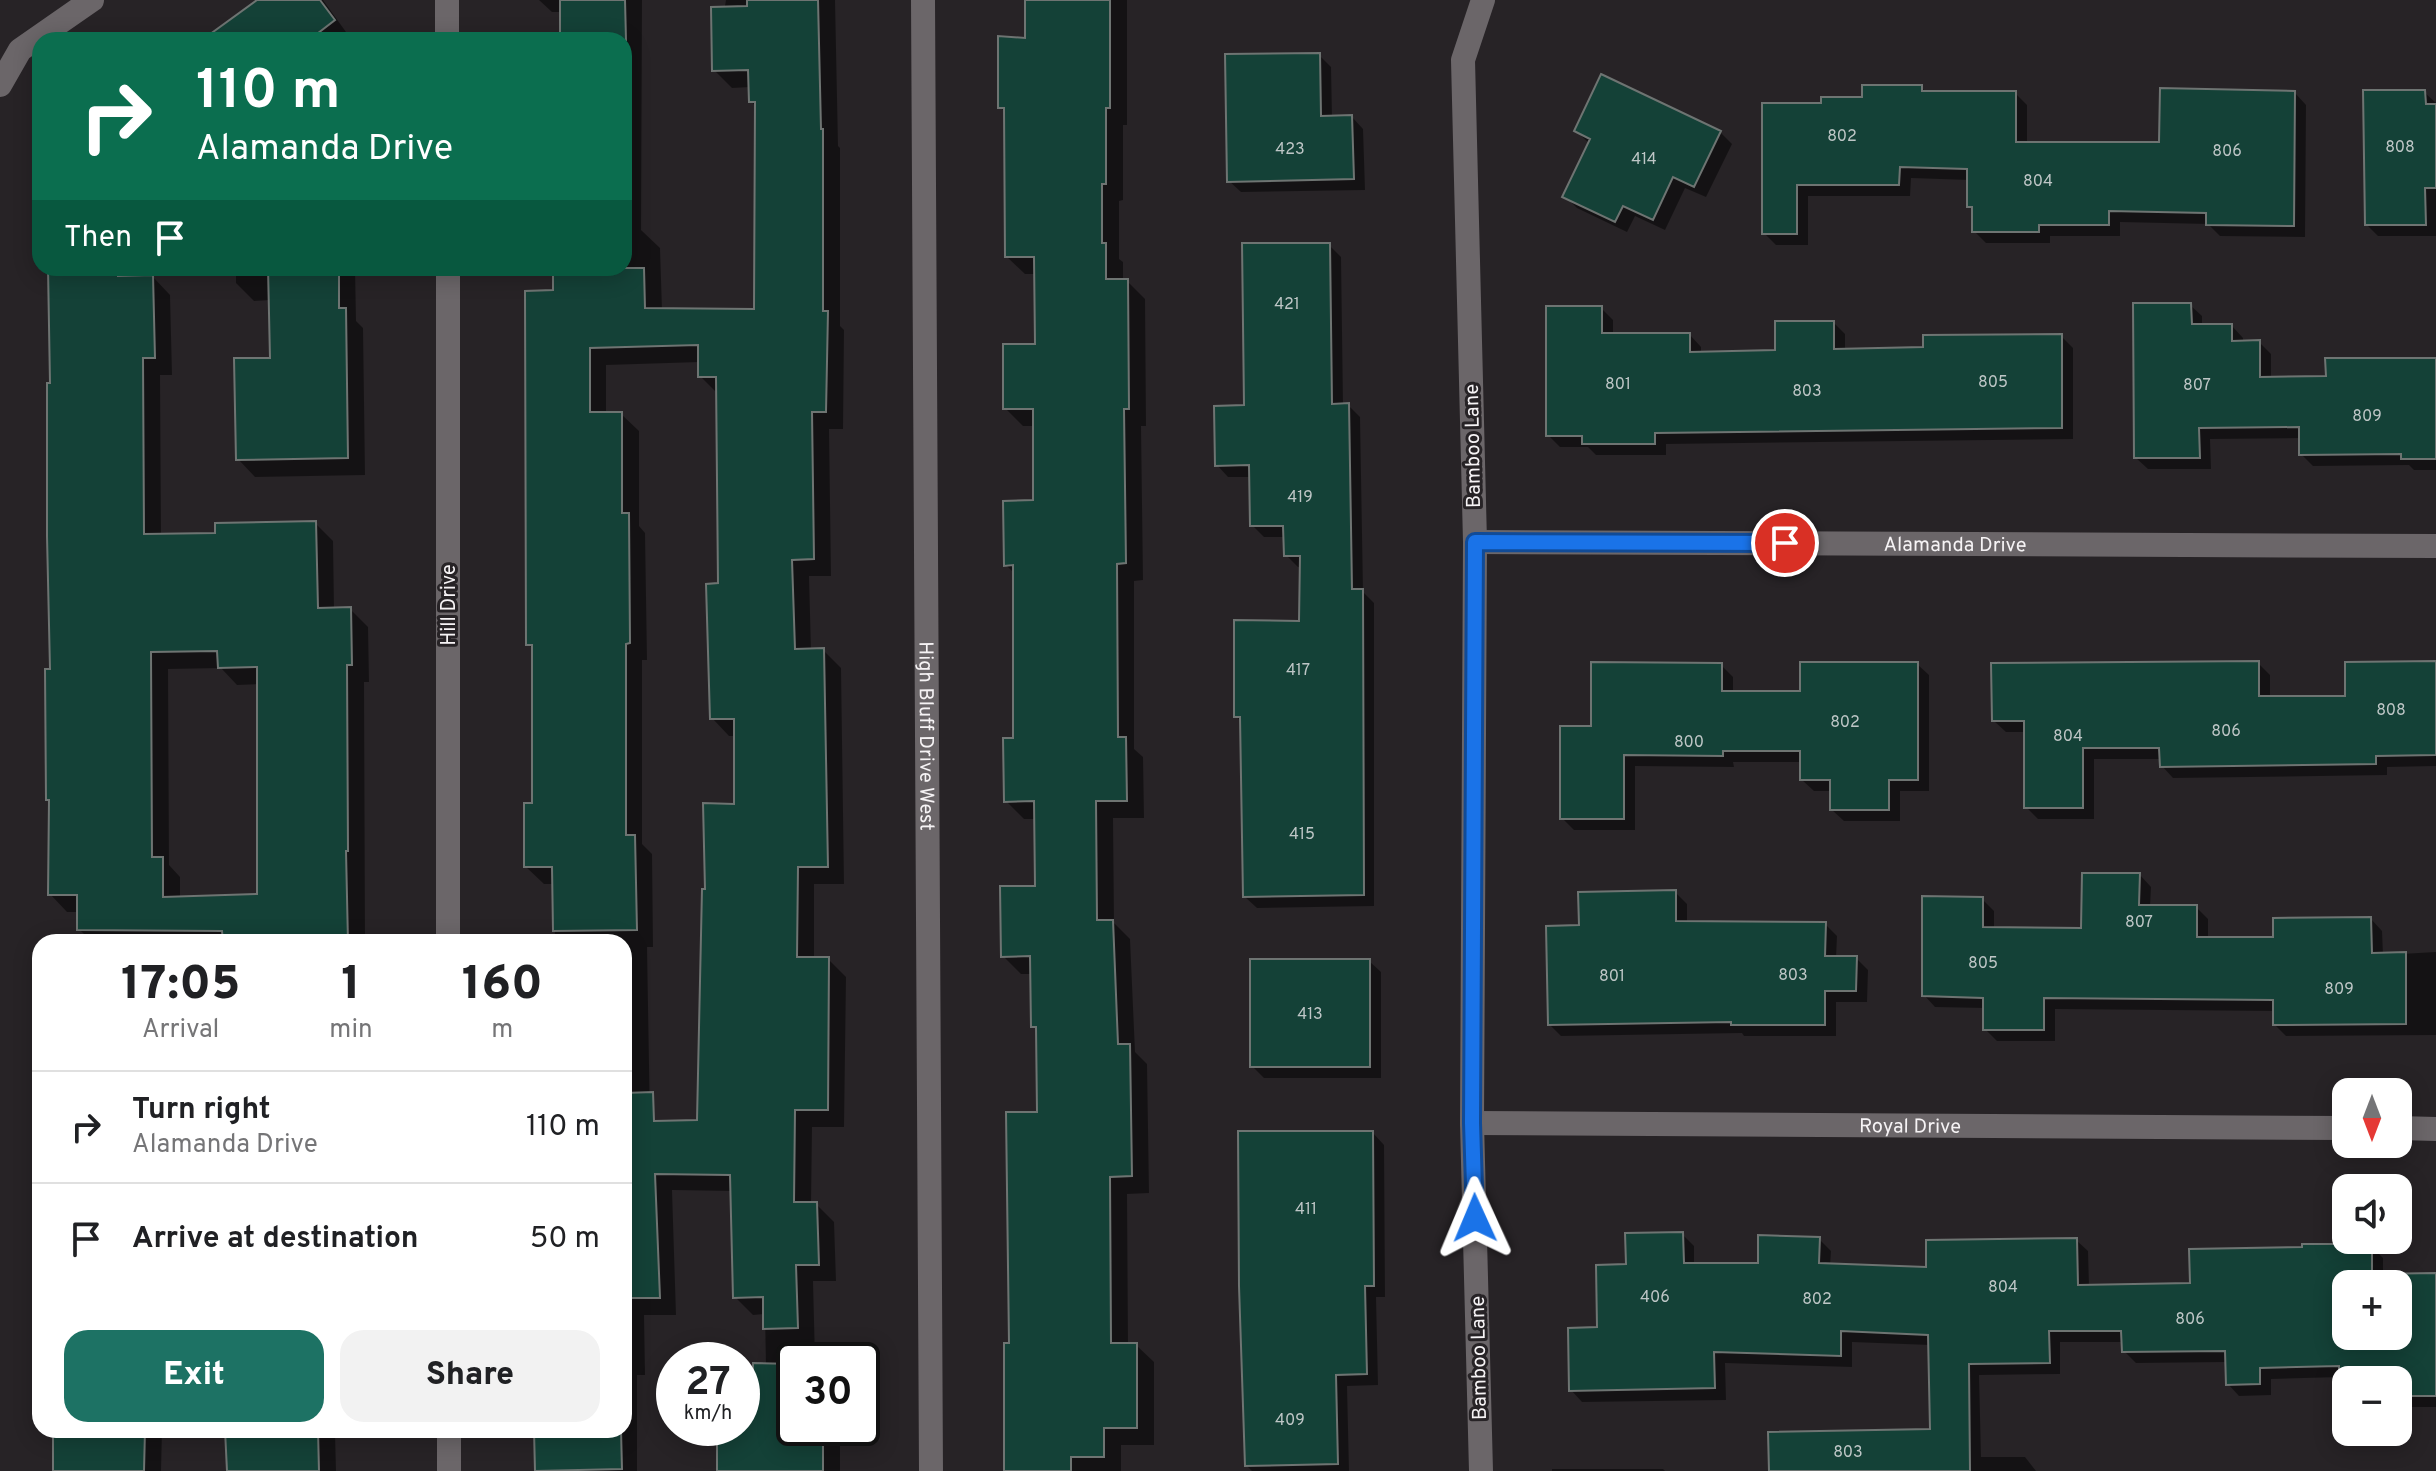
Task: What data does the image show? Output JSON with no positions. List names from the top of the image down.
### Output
{
  "streets": {
    "street": [
      "Bamboo Lane",
      "Alamanda Drive",
      "Hill Drive",
      "High Bluff Drive West",
      "Royal Drive"
    ]
  },
  "crossings": [
    ["Bamboo Lane", "Alamanda Drive"],
    ["Bamboo Lane", "Royal Drive"]
  ],
  "house_numbers": [
    "802",
    "808",
    "423",
    "806",
    "414",
    "804",
    "421",
    "805",
    "801",
    "807",
    "803",
    "809",
    "419",
    "417",
    "808",
    "802",
    "806",
    "804",
    "800",
    "415",
    "807",
    "805",
    "803",
    "801",
    "809",
    "413",
    "411",
    "804",
    "406",
    "802",
    "806",
    "409",
    "803"
  ],
  "north": "bottom",
  "page": {
    "turn": ["110 m", "Alamanda Drive"],
    "then": "Then",
    "eta": [
      "17:05",
      "Arrival",
      "1",
      "min",
      "160",
      "m"
    ],
    "list": [
      {
        "name": "Turn right",
        "note": "Alamanda Drive",
        "value": "110 m"
      },
      {
        "name": "Arrive at destination",
        "value": "50 m"
      }
    ],
    "map_buttons": ["+", "−"],
    "buttons": ["Exit", "Share"],
    "speed": "27 km/h",
    "limit": "30"
  }
}
